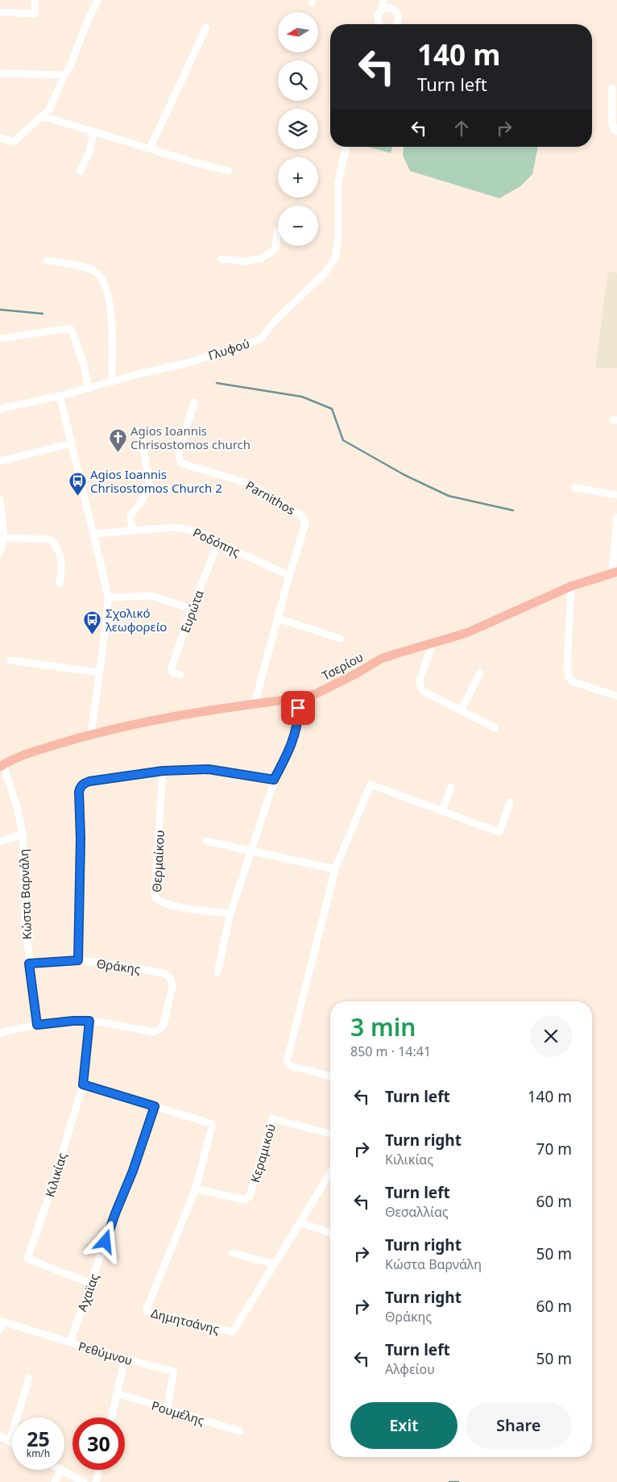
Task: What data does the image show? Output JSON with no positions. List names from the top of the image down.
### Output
{
  "streets": {
    "main road": ["Τσερίου"],
    "street": [
      "Γλυφού",
      "Parnithos",
      "Ροδόπης",
      "Ευρώτα",
      "Θερμαίκου",
      "Κώστα Βαρνάλη",
      "Θράκης",
      "Κεραμικού",
      "Κιλικίας",
      "Αχαϊας",
      "Δημητσάνης",
      "Ρεθύμνου",
      "Ρουμέλης"
    ]
  },
  "crossings": [
    ["Parnithos", "Ροδόπης"],
    ["Parnithos", "Τσερίου"],
    ["Ροδόπης", "Ευρώτα"],
    ["Τσερίου", "Κώστα Βαρνάλη"],
    ["Κώστα Βαρνάλη", "Θράκης"],
    ["Θράκης", "Κιλικίας"],
    ["Κεραμικού", "Δημητσάνης"],
    ["Κιλικίας", "Αχαϊας"],
    ["Αχαϊας", "Ρεθύμνου"],
    ["Ρεθύμνου", "Ρουμέλης"]
  ],
  "places": {
    "church": ["Agios Ioannis Chrisostomos church"],
    "bus stop": ["Agios Ioannis Chrisostomos Church 2", "Σχολικό λεωφορείο"]
  },
  "north": "left",
  "page": {
    "map_buttons": ["+", "−"],
    "turn": ["140 m", "Turn left"],
    "heading": ["3 min", "850 m · 14:41"],
    "list": [
      {
        "name": "Turn left",
        "value": "140 m"
      },
      {
        "name": "Turn right",
        "note": "Κιλικίας",
        "value": "70 m"
      },
      {
        "name": "Turn left",
        "note": "Θεσαλλίας",
        "value": "60 m"
      },
      {
        "name": "Turn right",
        "note": "Κώστα Βαρνάλη",
        "value": "50 m"
      },
      {
        "name": "Turn right",
        "note": "Θράκης",
        "value": "60 m"
      },
      {
        "name": "Turn left",
        "note": "Αλφείου",
        "value": "50 m"
      }
    ],
    "buttons": ["Exit", "Share"],
    "speed": "25 km/h",
    "limit": "30"
  }
}
